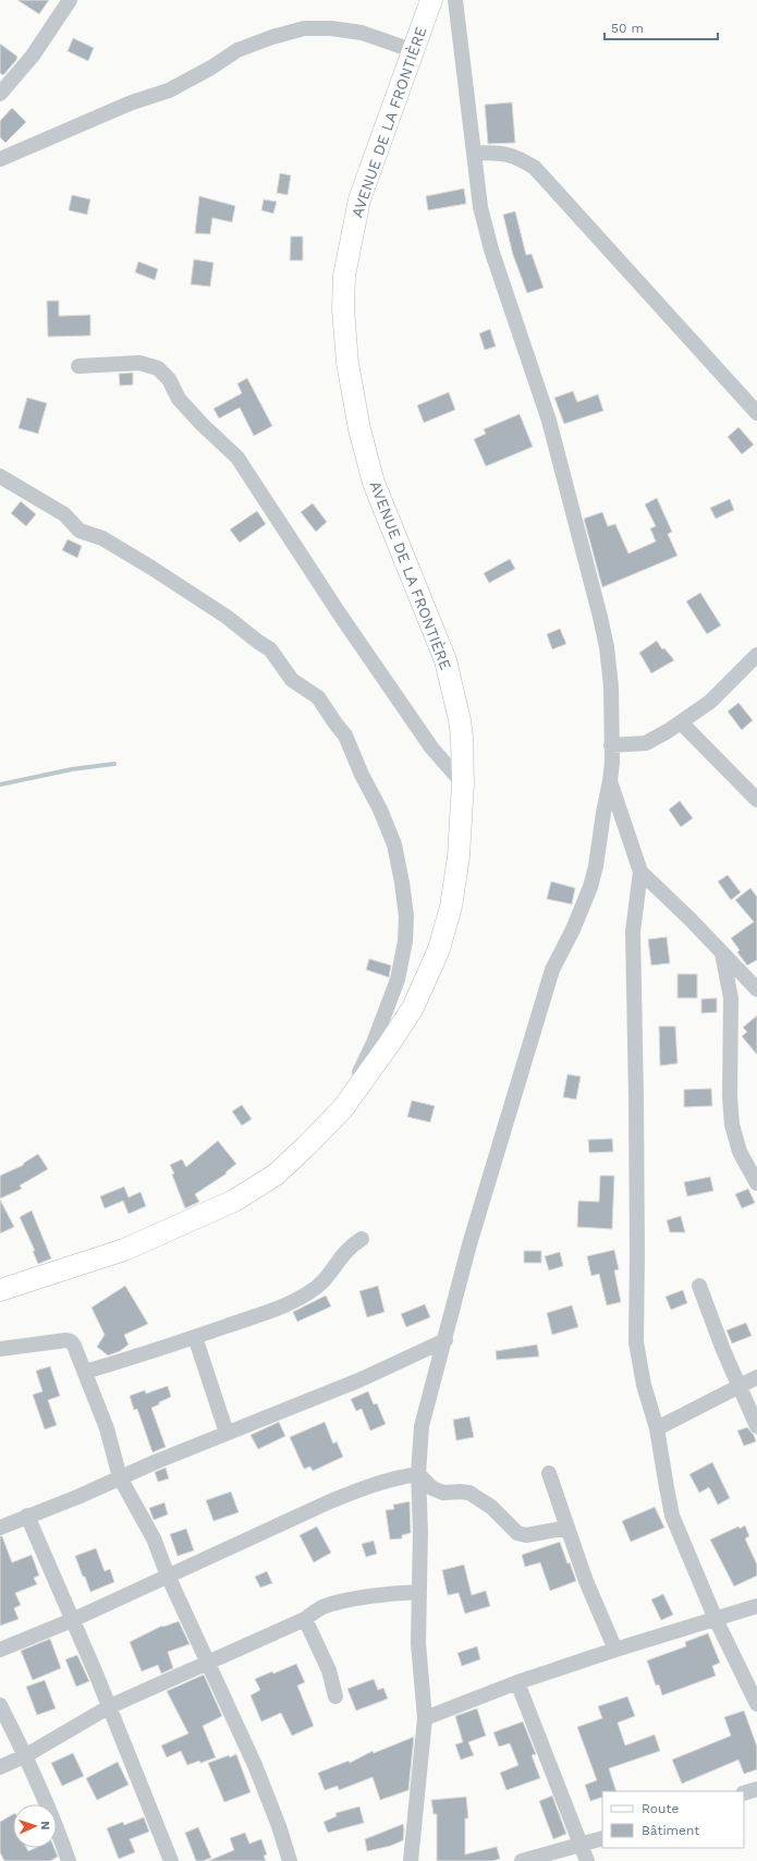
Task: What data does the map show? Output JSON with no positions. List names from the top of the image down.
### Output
{
  "streets": {
    "street": ["AVENUE DE LA FRONTIÈRE"]
  },
  "legend": ["Route", "Bâtiment"],
  "scale_bar": "50 m",
  "north": "right"
}
